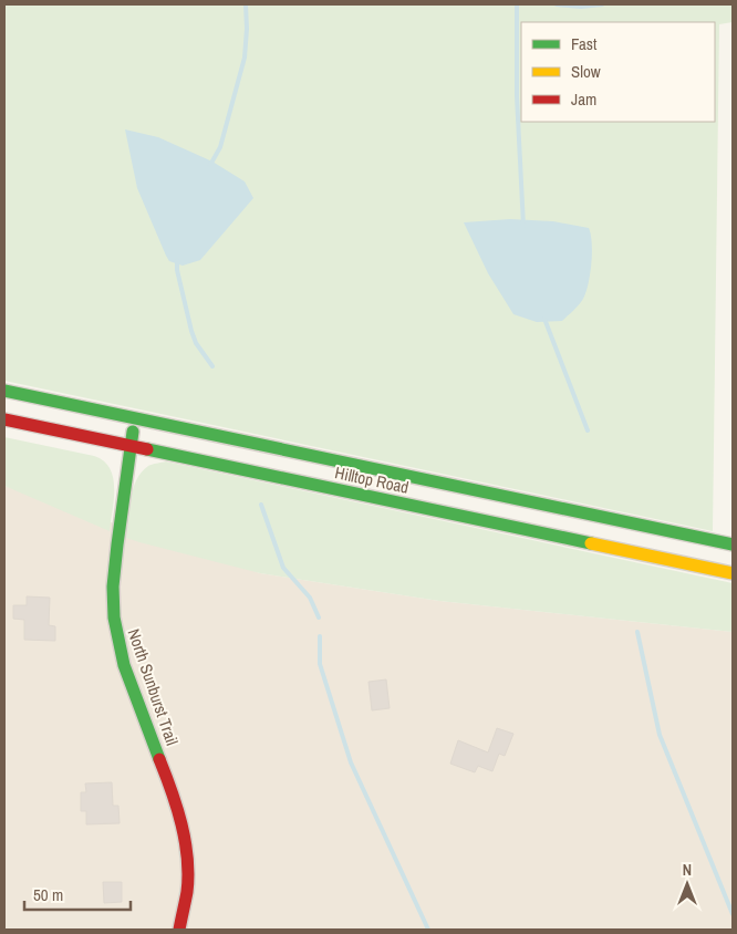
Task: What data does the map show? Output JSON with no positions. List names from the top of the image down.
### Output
{
  "streets": {
    "main road": ["Hilltop Road", "North Sunburst Trail"]
  },
  "crossings": [
    ["Hilltop Road", "North Sunburst Trail"]
  ],
  "legend": ["Fast", "Slow", "Jam"],
  "scale_bar": "50 m",
  "north": "top"
}
